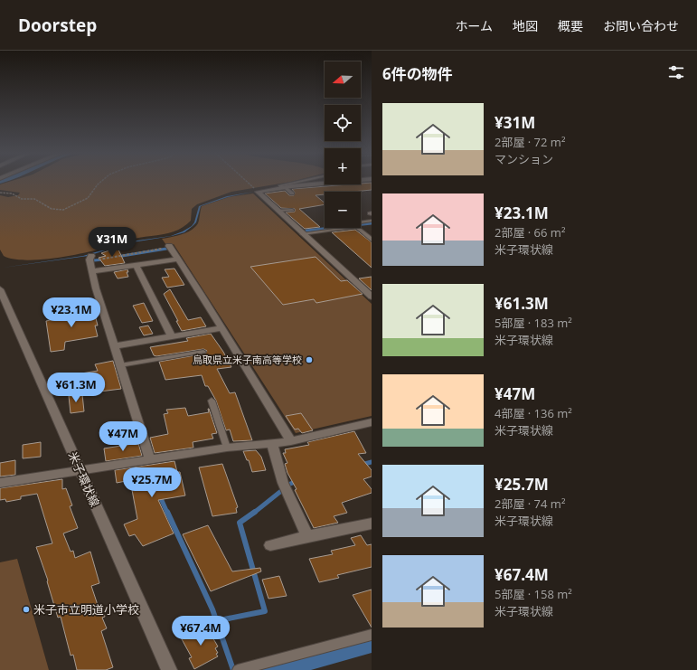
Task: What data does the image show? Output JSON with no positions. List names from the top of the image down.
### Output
{
  "streets": {
    "street": ["米子環状線"]
  },
  "places": ["鳥取県立米子南高等学校", "米子市立明道小学校"],
  "north": "left",
  "page": {
    "header": "Doorstep",
    "nav": [
      "ホーム",
      "地図",
      "概要",
      "お問い合わせ"
    ],
    "heading": "6件の物件",
    "map_buttons": ["+", "−"],
    "list": [
      {
        "name": "¥31M",
        "note": "2部屋 · 72 m² · マンション"
      },
      {
        "name": "¥23.1M",
        "note": "2部屋 · 66 m² · 米子環状線"
      },
      {
        "name": "¥61.3M",
        "note": "5部屋 · 183 m² · 米子環状線"
      },
      {
        "name": "¥47M",
        "note": "4部屋 · 136 m² · 米子環状線"
      },
      {
        "name": "¥25.7M",
        "note": "2部屋 · 74 m² · 米子環状線"
      },
      {
        "name": "¥67.4M",
        "note": "5部屋 · 158 m² · 米子環状線"
      }
    ],
    "price": [
      "¥31M",
      "¥23.1M",
      "¥61.3M",
      "¥47M",
      "¥25.7M",
      "¥67.4M"
    ]
  }
}
